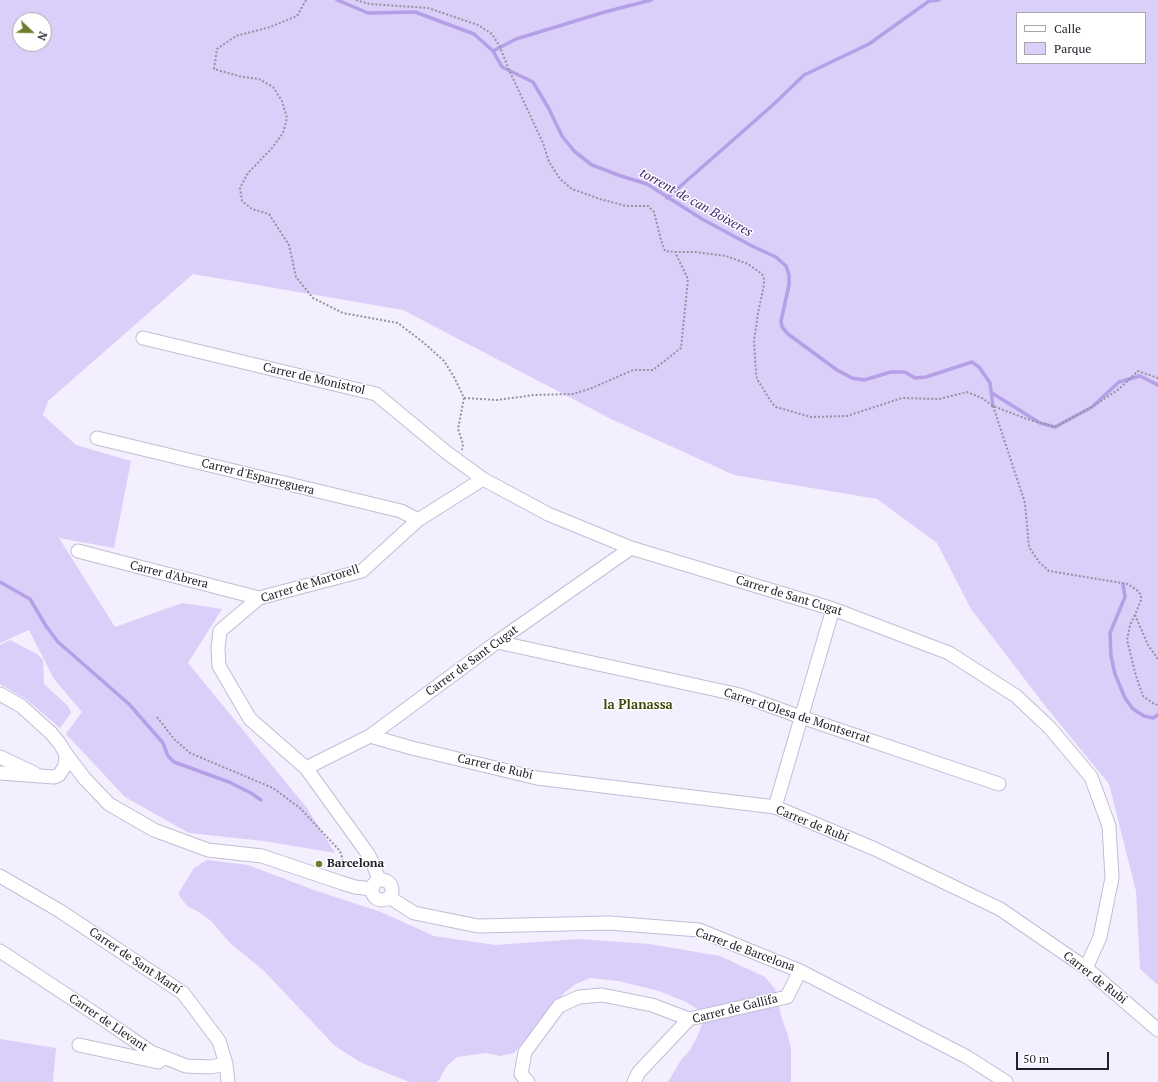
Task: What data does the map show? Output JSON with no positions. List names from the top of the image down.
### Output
{
  "streets": {
    "street": [
      "Carrer de Monistrol",
      "Carrer d'Esparreguera",
      "Carrer d'Abrera",
      "Carrer de Martorell",
      "Carrer de Sant Cugat",
      "Carrer d'Olesa de Montserrat",
      "Carrer de Rubí",
      "Carrer de Barcelona",
      "Carrer de Sant Martí",
      "Carrer de Gallifa",
      "Carrer de Llevant"
    ]
  },
  "crossings": [
    ["Carrer de Monistrol", "Carrer de Martorell"],
    ["Carrer d'Esparreguera", "Carrer de Martorell"],
    ["Carrer d'Abrera", "Carrer de Martorell"],
    ["Carrer de Martorell", "Carrer de Sant Cugat"],
    ["Carrer de Sant Cugat", "Carrer d'Olesa de Montserrat"],
    ["Carrer de Sant Cugat", "Carrer de Rubí"],
    ["Carrer de Barcelona", "Carrer de Gallifa"],
    ["Carrer de Sant Martí", "Carrer de Llevant"]
  ],
  "districts": ["la Planassa"],
  "water": ["torrent de can Boixeres"],
  "places": ["Barcelona"],
  "legend": ["Calle", "Parque"],
  "scale_bar": "50 m",
  "north": "right"
}
